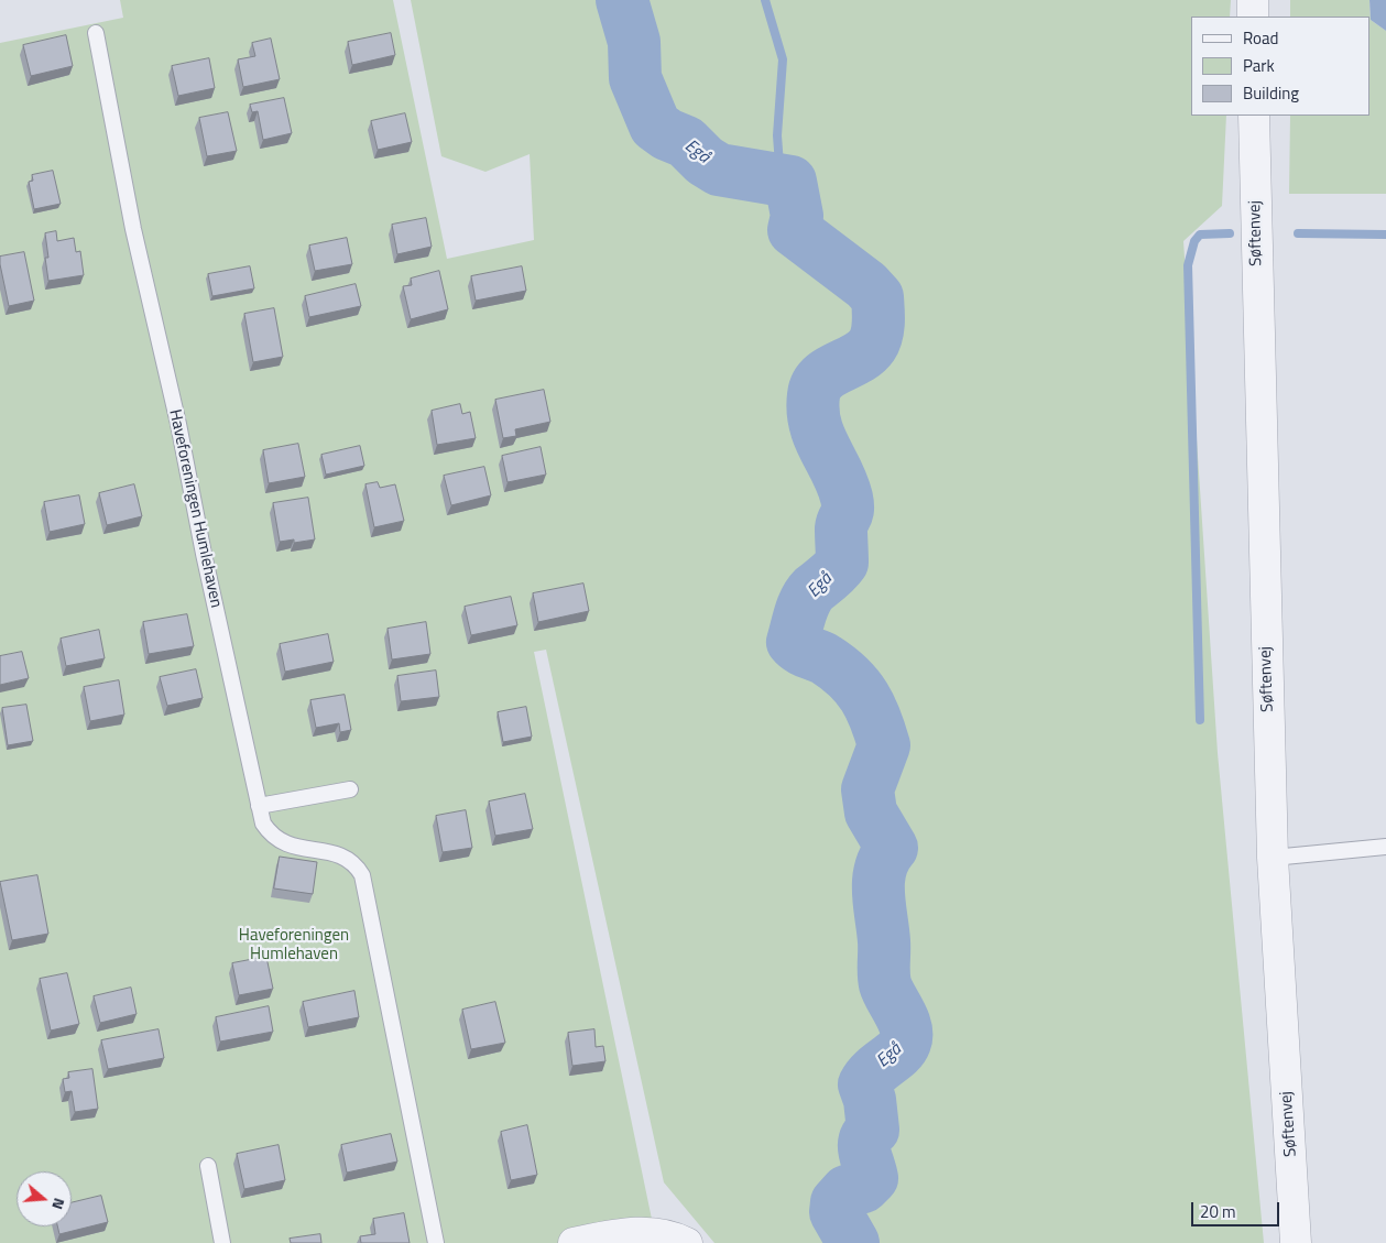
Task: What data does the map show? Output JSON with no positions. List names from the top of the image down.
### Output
{
  "streets": {
    "street": ["Søftenvej"],
    "lane": ["Haveforeningen Humlehaven"]
  },
  "water": ["Egå"],
  "parks": ["Haveforeningen Humlehaven"],
  "legend": ["Road", "Park", "Building"],
  "scale_bar": "20 m",
  "north": "right"
}
